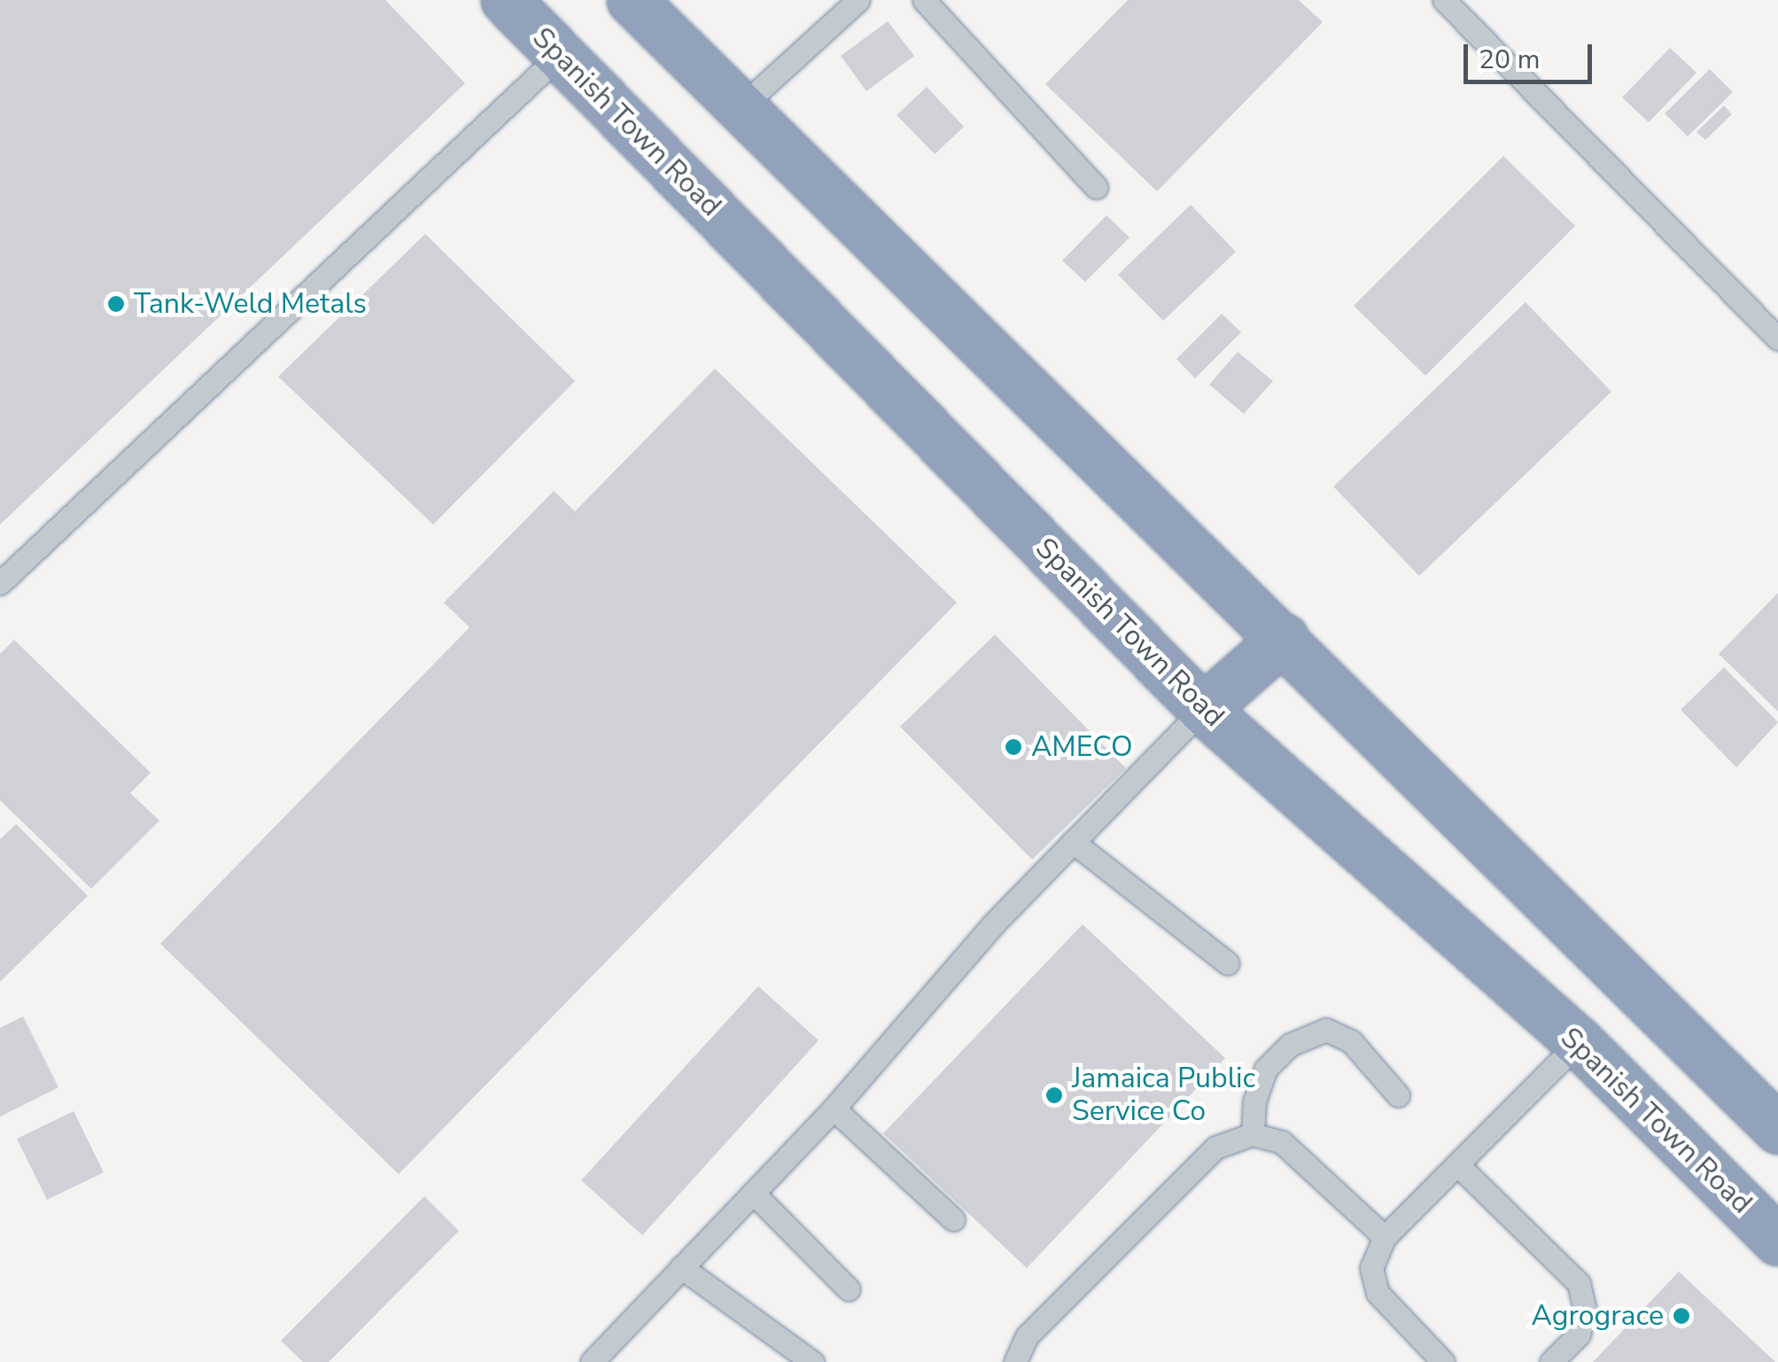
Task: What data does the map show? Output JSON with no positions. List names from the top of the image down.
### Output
{
  "streets": {
    "highway": ["Spanish Town Road"]
  },
  "places": [
    "Tank-Weld Metals",
    "AMECO",
    "Jamaica Public Service Co",
    "Agrograce"
  ],
  "scale_bar": "20 m"
}
